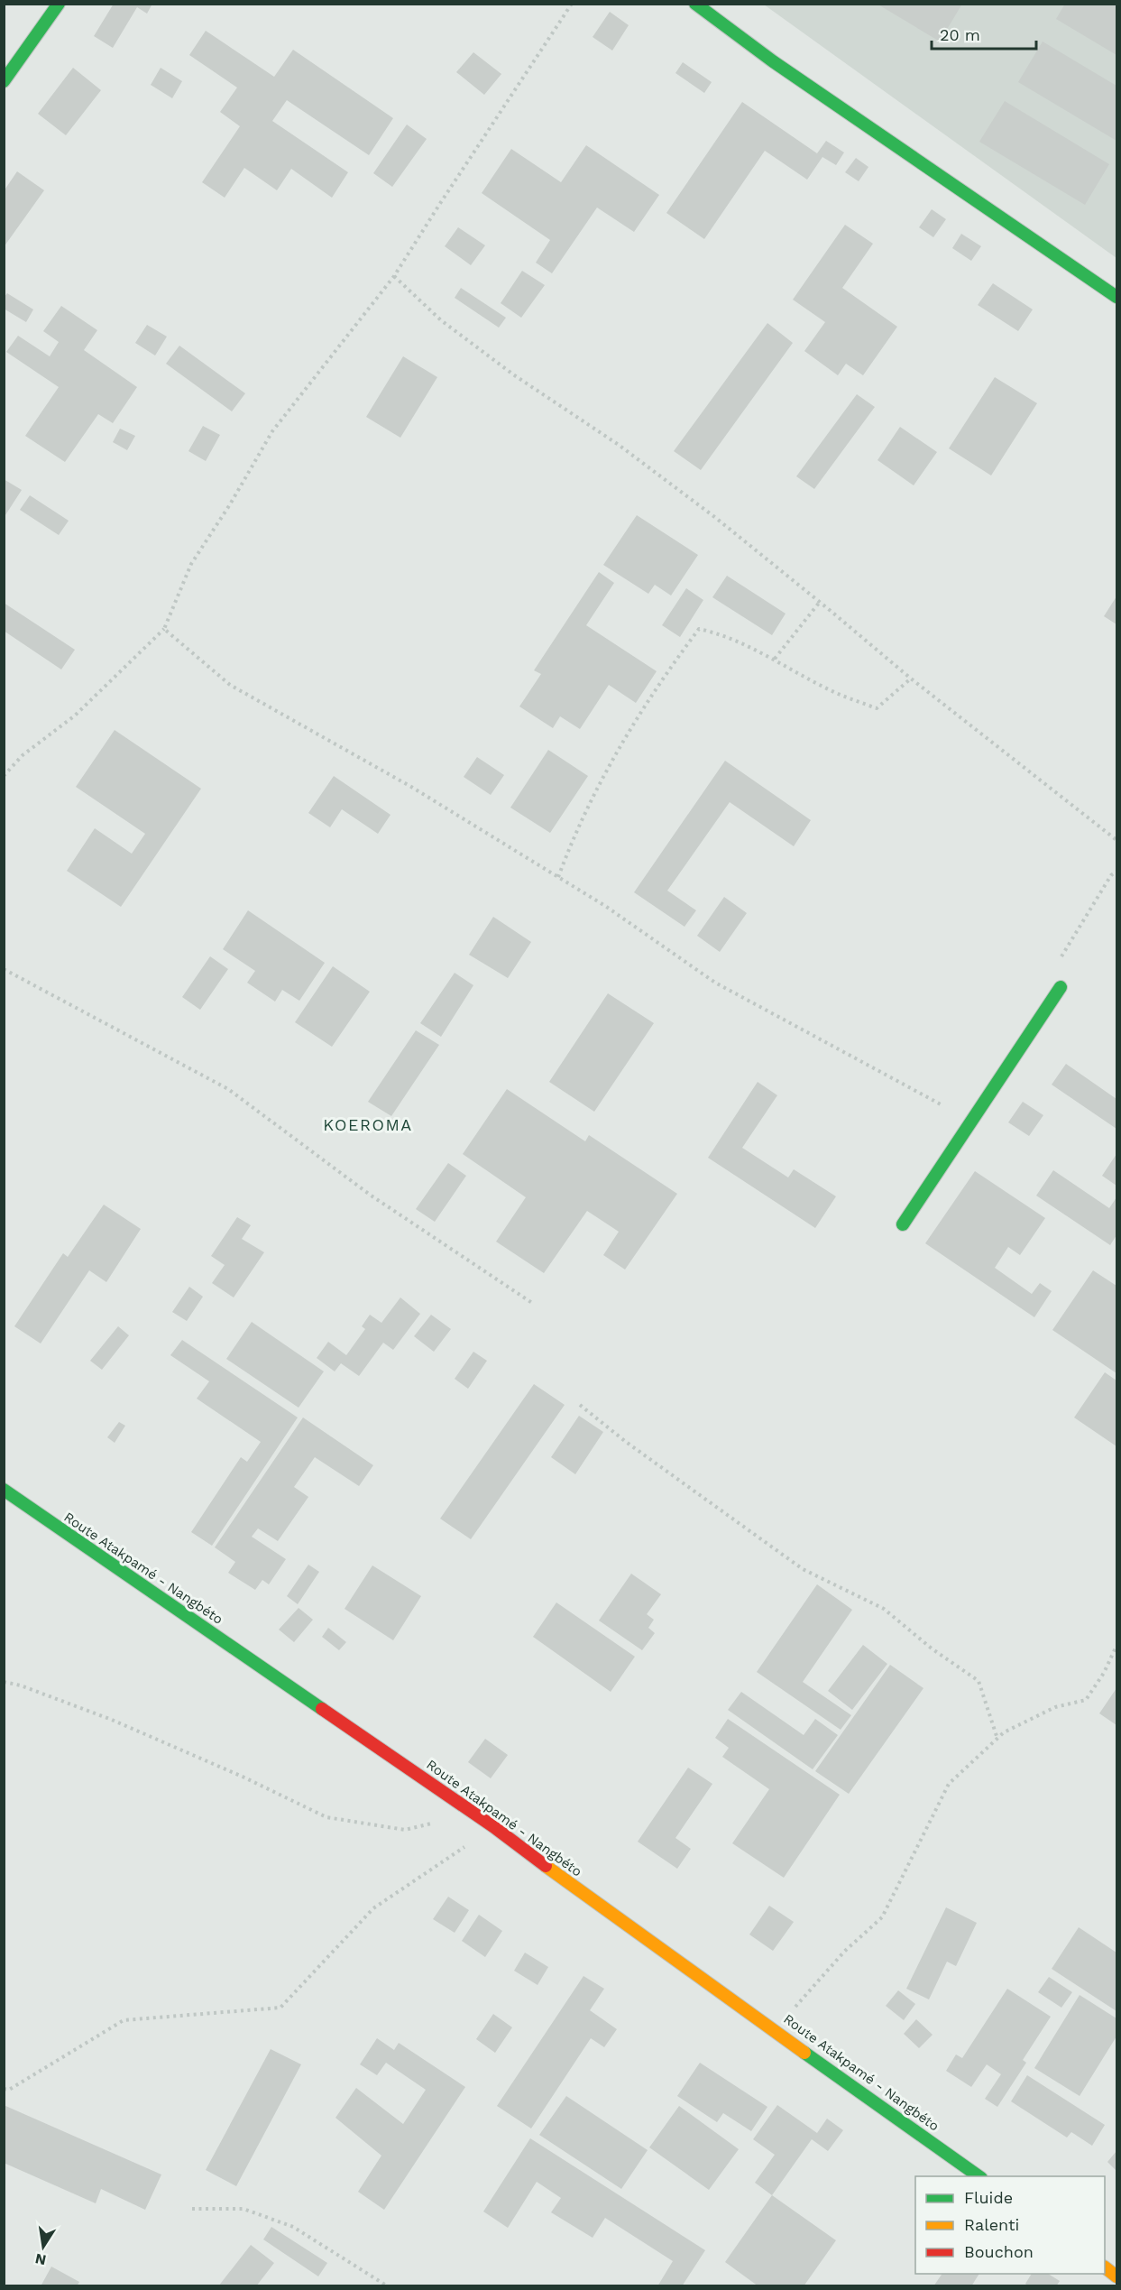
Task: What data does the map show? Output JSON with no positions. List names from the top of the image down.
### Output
{
  "streets": {
    "main road": ["Route Atakpamé - Nangbéto"]
  },
  "districts": ["KOEROMA"],
  "legend": ["Fluide", "Ralenti", "Bouchon"],
  "scale_bar": "20 m",
  "north": "bottom"
}
